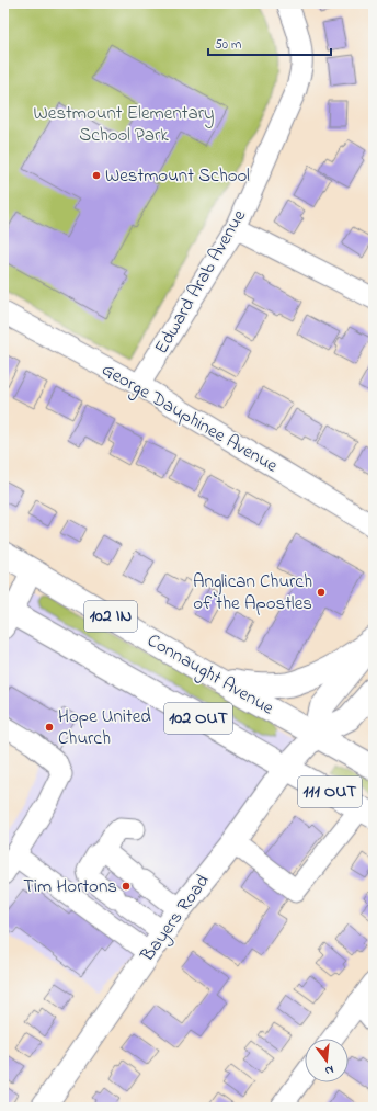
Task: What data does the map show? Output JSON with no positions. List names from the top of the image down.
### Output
{
  "streets": {
    "main road": [
      "102 IN",
      "Connaught Avenue",
      "102 OUT",
      "111 OUT",
      "Bayers Road"
    ],
    "street": ["Edward Arab Avenue", "George Dauphinee Avenue"]
  },
  "crossings": [
    ["Edward Arab Avenue", "George Dauphinee Avenue"],
    ["Connaught Avenue", "Bayers Road"],
    ["102 OUT", "111 OUT"],
    ["102 OUT", "Bayers Road"],
    ["111 OUT", "Bayers Road"]
  ],
  "parks": ["Westmount Elementary School Park"],
  "places": [
    "Westmount School",
    "Anglican Church of the Apostles",
    "Hope United Church",
    "Tim Hortons"
  ],
  "scale_bar": "50 m",
  "north": "bottom"
}
